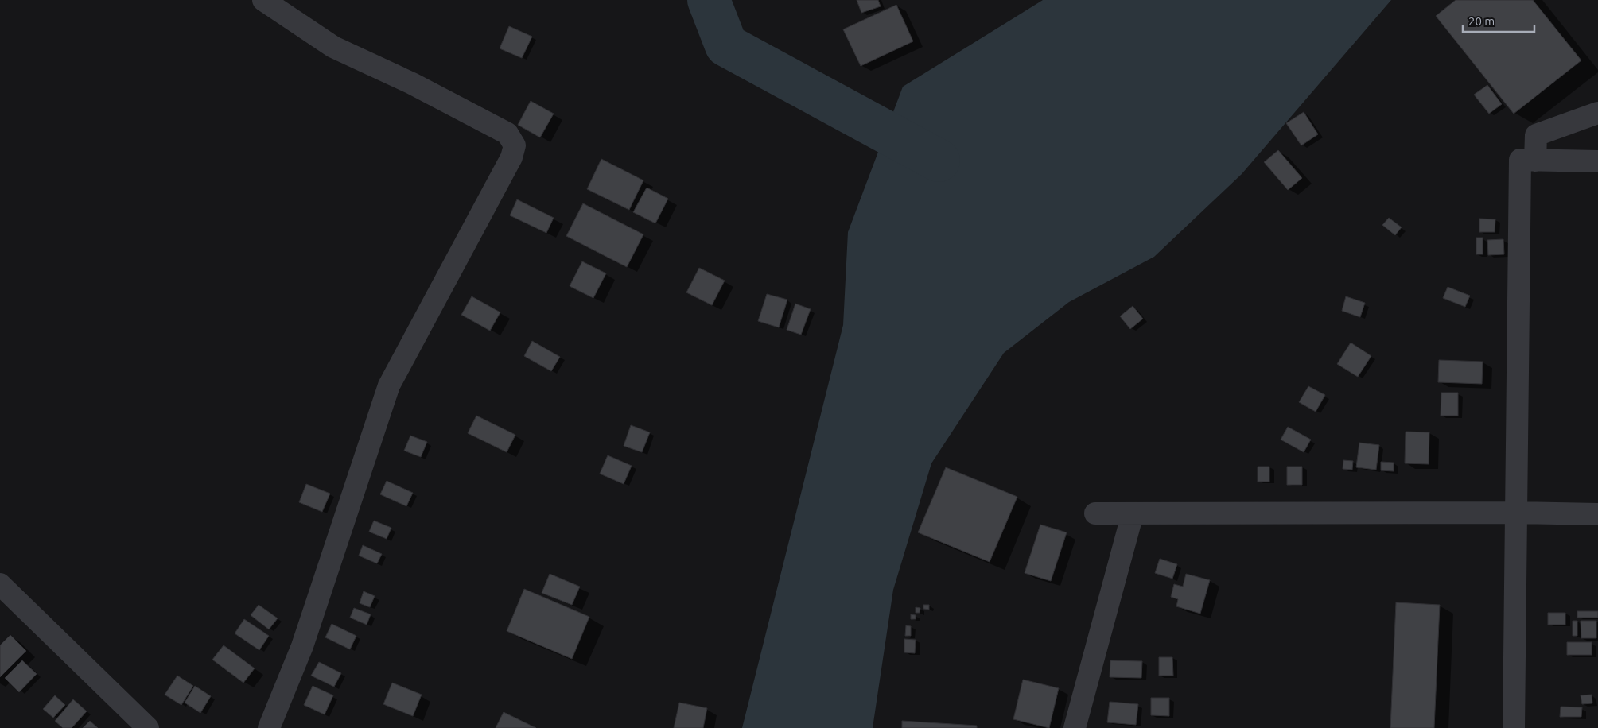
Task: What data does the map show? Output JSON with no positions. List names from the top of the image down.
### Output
{
  "scale_bar": "20 m"
}
